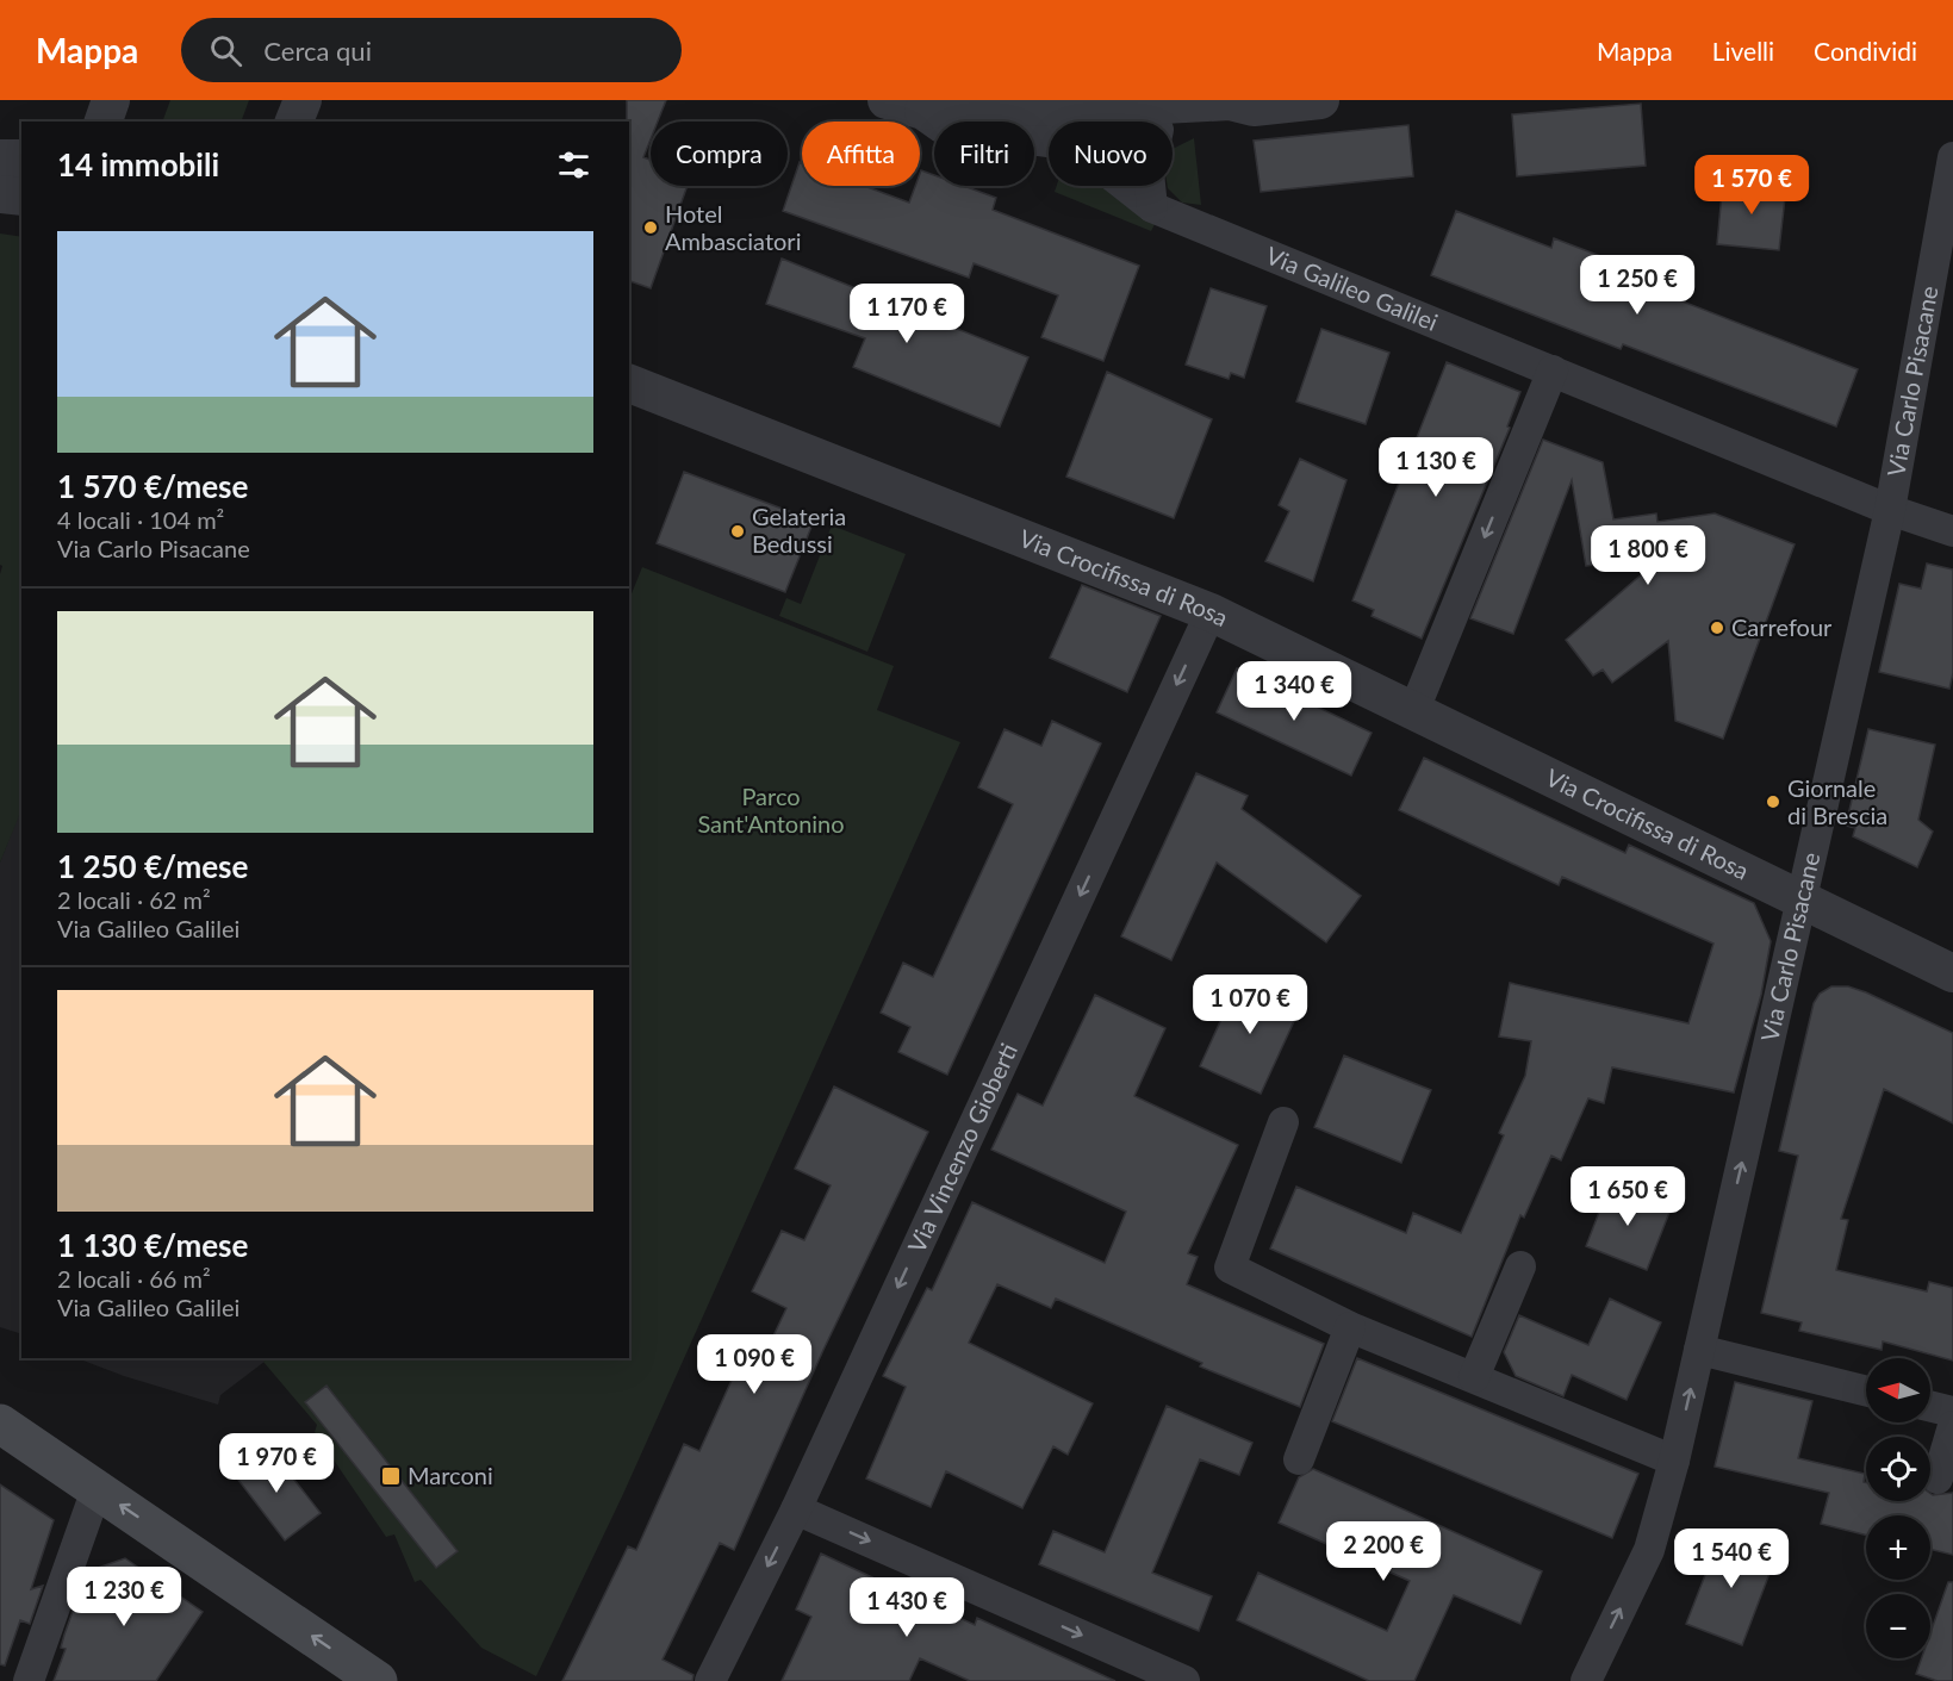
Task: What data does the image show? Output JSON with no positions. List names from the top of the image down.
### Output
{
  "streets": {
    "street": [
      "Via Galileo Galilei",
      "Via Carlo Pisacane",
      "Via Crocifissa di Rosa",
      "Via Vincenzo Gioberti"
    ]
  },
  "crossings": [
    ["Via Galileo Galilei", "Via Carlo Pisacane"],
    ["Via Carlo Pisacane", "Via Crocifissa di Rosa"],
    ["Via Crocifissa di Rosa", "Via Vincenzo Gioberti"]
  ],
  "one_way": ["Via Carlo Pisacane", "Via Vincenzo Gioberti"],
  "parks": ["Parco Sant'Antonino"],
  "places": {
    "other": [
      "Hotel Ambasciatori",
      "Gelateria Bedussi",
      "Carrefour",
      "Giornale di Brescia"
    ],
    "transit": ["Marconi"]
  },
  "north": "left",
  "page": {
    "header": "Mappa",
    "search": "Cerca qui",
    "nav": ["Mappa", "Livelli", "Condividi"],
    "chip": [
      "Compra",
      "Affitta",
      "Filtri",
      "Nuovo"
    ],
    "heading": "14 immobili",
    "price": [
      "1 570 €",
      "1 250 €",
      "1 170 €",
      "1 130 €",
      "1 800 €",
      "1 340 €",
      "1 070 €",
      "1 650 €",
      "1 090 €",
      "1 970 €",
      "2 200 €",
      "1 540 €",
      "1 230 €",
      "1 430 €"
    ],
    "list": [
      {
        "name": "1 570 €/mese",
        "note": "4 locali · 104 m² · Via Carlo Pisacane"
      },
      {
        "name": "1 250 €/mese",
        "note": "2 locali · 62 m² · Via Galileo Galilei"
      },
      {
        "name": "1 130 €/mese",
        "note": "2 locali · 66 m² · Via Galileo Galilei"
      }
    ],
    "map_buttons": ["+", "−"]
  }
}
